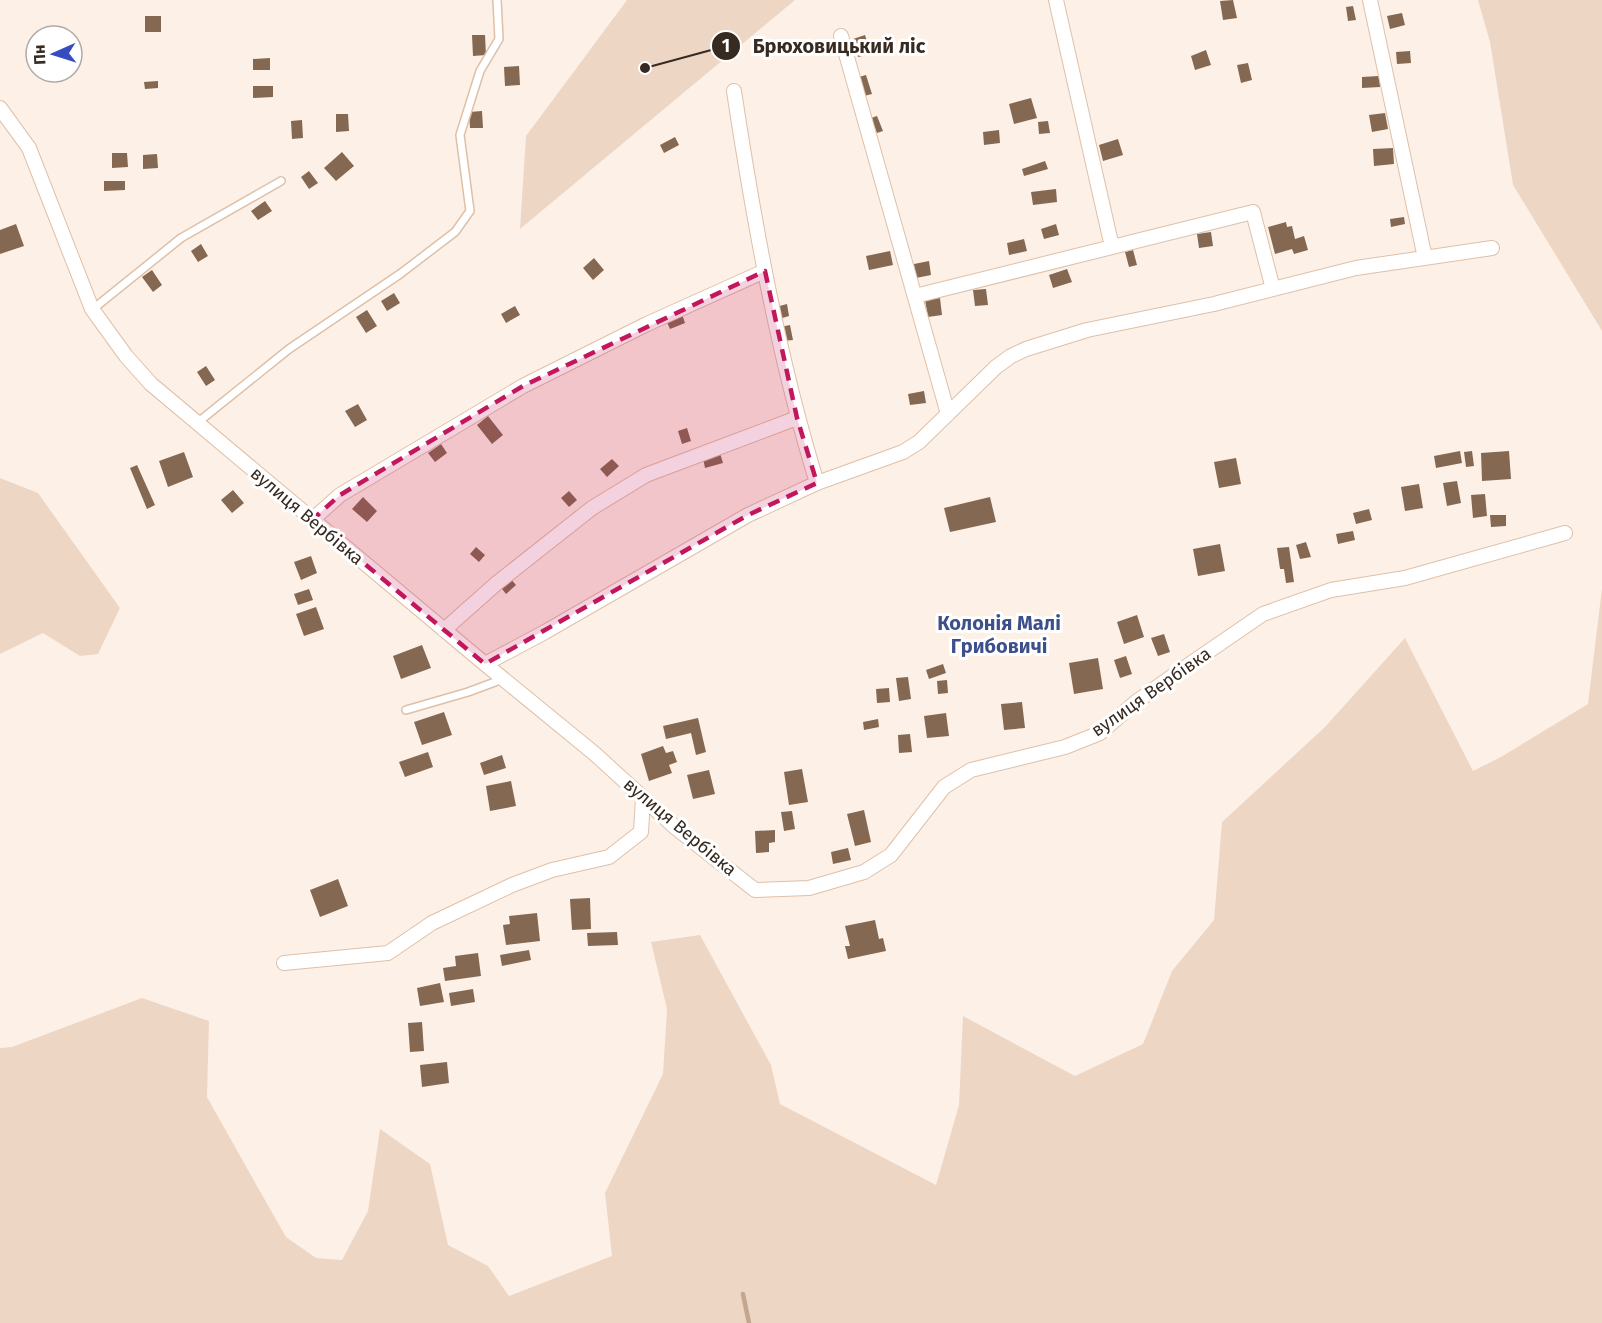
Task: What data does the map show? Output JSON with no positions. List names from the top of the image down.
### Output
{
  "streets": {
    "street": ["вулиця Вербівка"]
  },
  "districts": ["Колонія Малі Грибовичі"],
  "places": ["Брюховицький ліс"],
  "north": "left"
}
